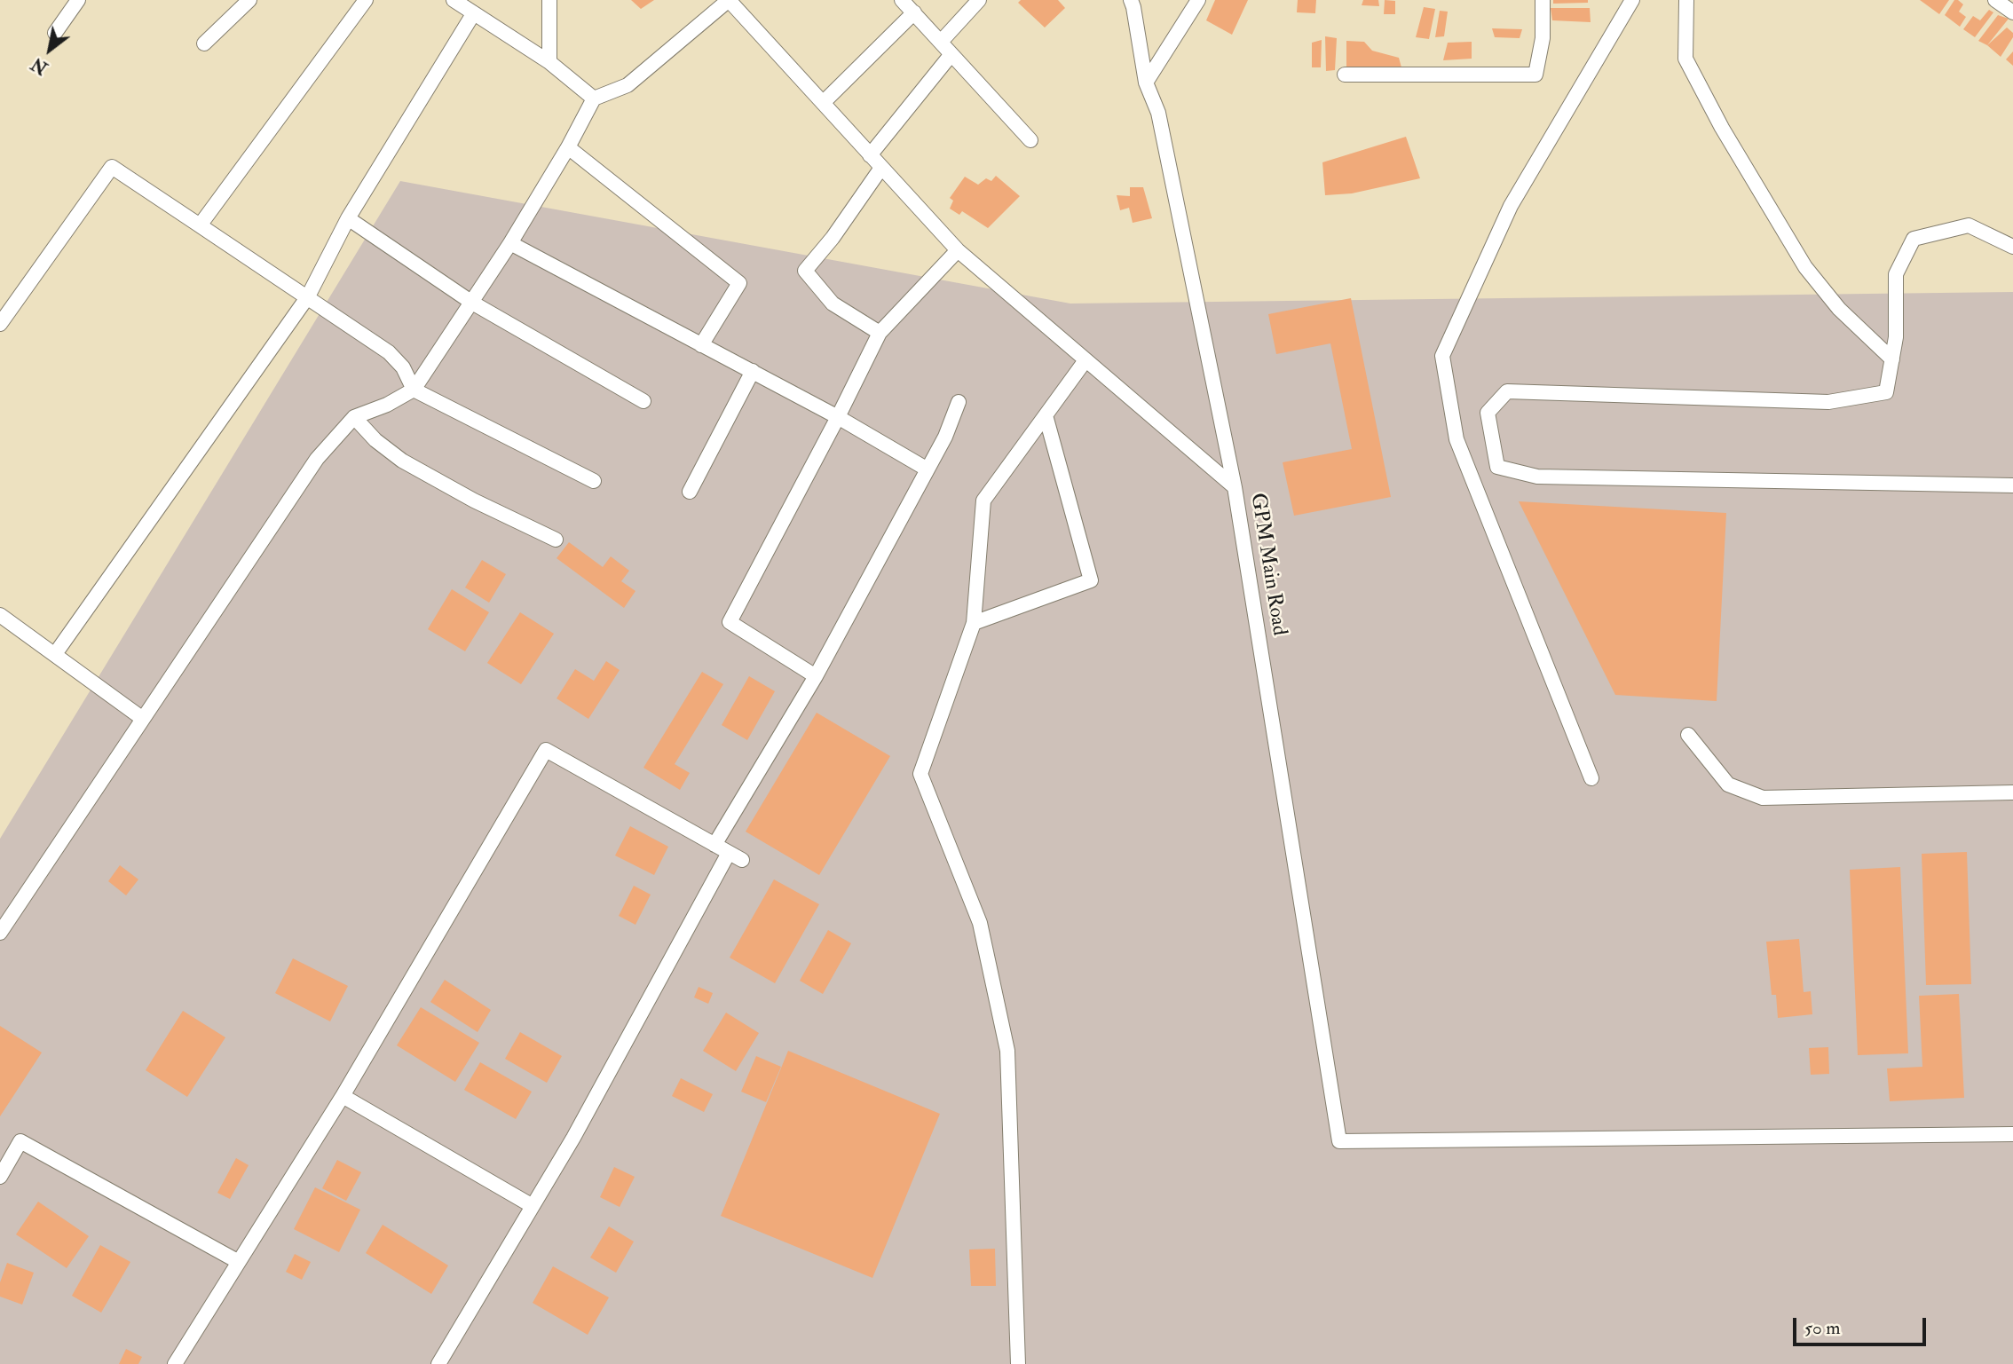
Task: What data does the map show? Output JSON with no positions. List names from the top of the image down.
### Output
{
  "streets": {
    "street": ["GPM Main Road"]
  },
  "scale_bar": "50 m",
  "north": "bottom left"
}
